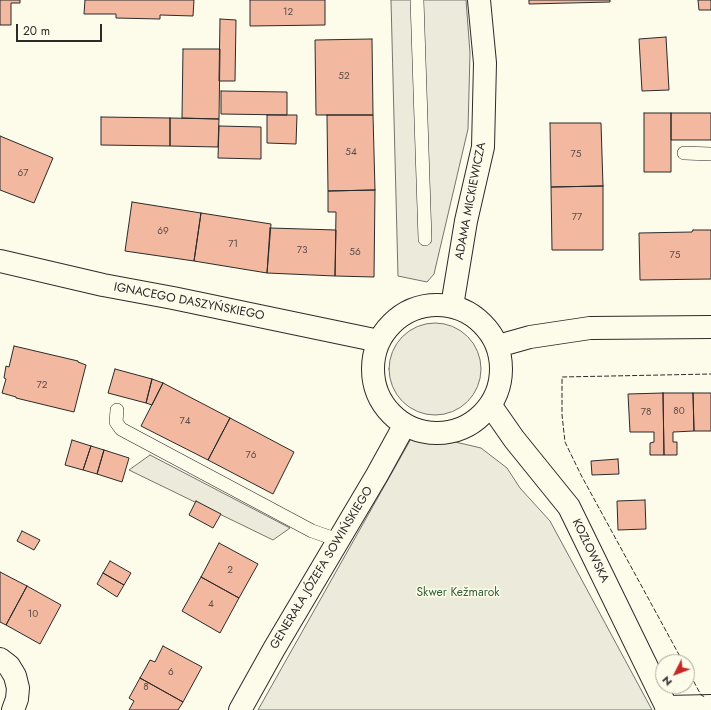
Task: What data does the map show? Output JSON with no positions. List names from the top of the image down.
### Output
{
  "streets": {
    "street": [
      "ADAMA MICKIEWICZA",
      "IGNACEGO DASZYŃSKIEGO",
      "KOZŁOWSKA",
      "GENERAŁA JÓZEFA SOWIŃSKIEGO"
    ]
  },
  "crossings": [
    ["ADAMA MICKIEWICZA", "IGNACEGO DASZYŃSKIEGO"],
    ["ADAMA MICKIEWICZA", "KOZŁOWSKA"],
    ["ADAMA MICKIEWICZA", "GENERAŁA JÓZEFA SOWIŃSKIEGO"],
    ["IGNACEGO DASZYŃSKIEGO", "KOZŁOWSKA"],
    ["IGNACEGO DASZYŃSKIEGO", "GENERAŁA JÓZEFA SOWIŃSKIEGO"],
    ["KOZŁOWSKA", "GENERAŁA JÓZEFA SOWIŃSKIEGO"]
  ],
  "parks": ["Skwer Kežmarok"],
  "house_numbers": [
    "12",
    "52",
    "54",
    "75",
    "67",
    "77",
    "69",
    "71",
    "73",
    "56",
    "75",
    "72",
    "80",
    "78",
    "74",
    "76",
    "2",
    "4",
    "10",
    "6",
    "8"
  ],
  "scale_bar": "20 m",
  "north": "bottom left"
}
